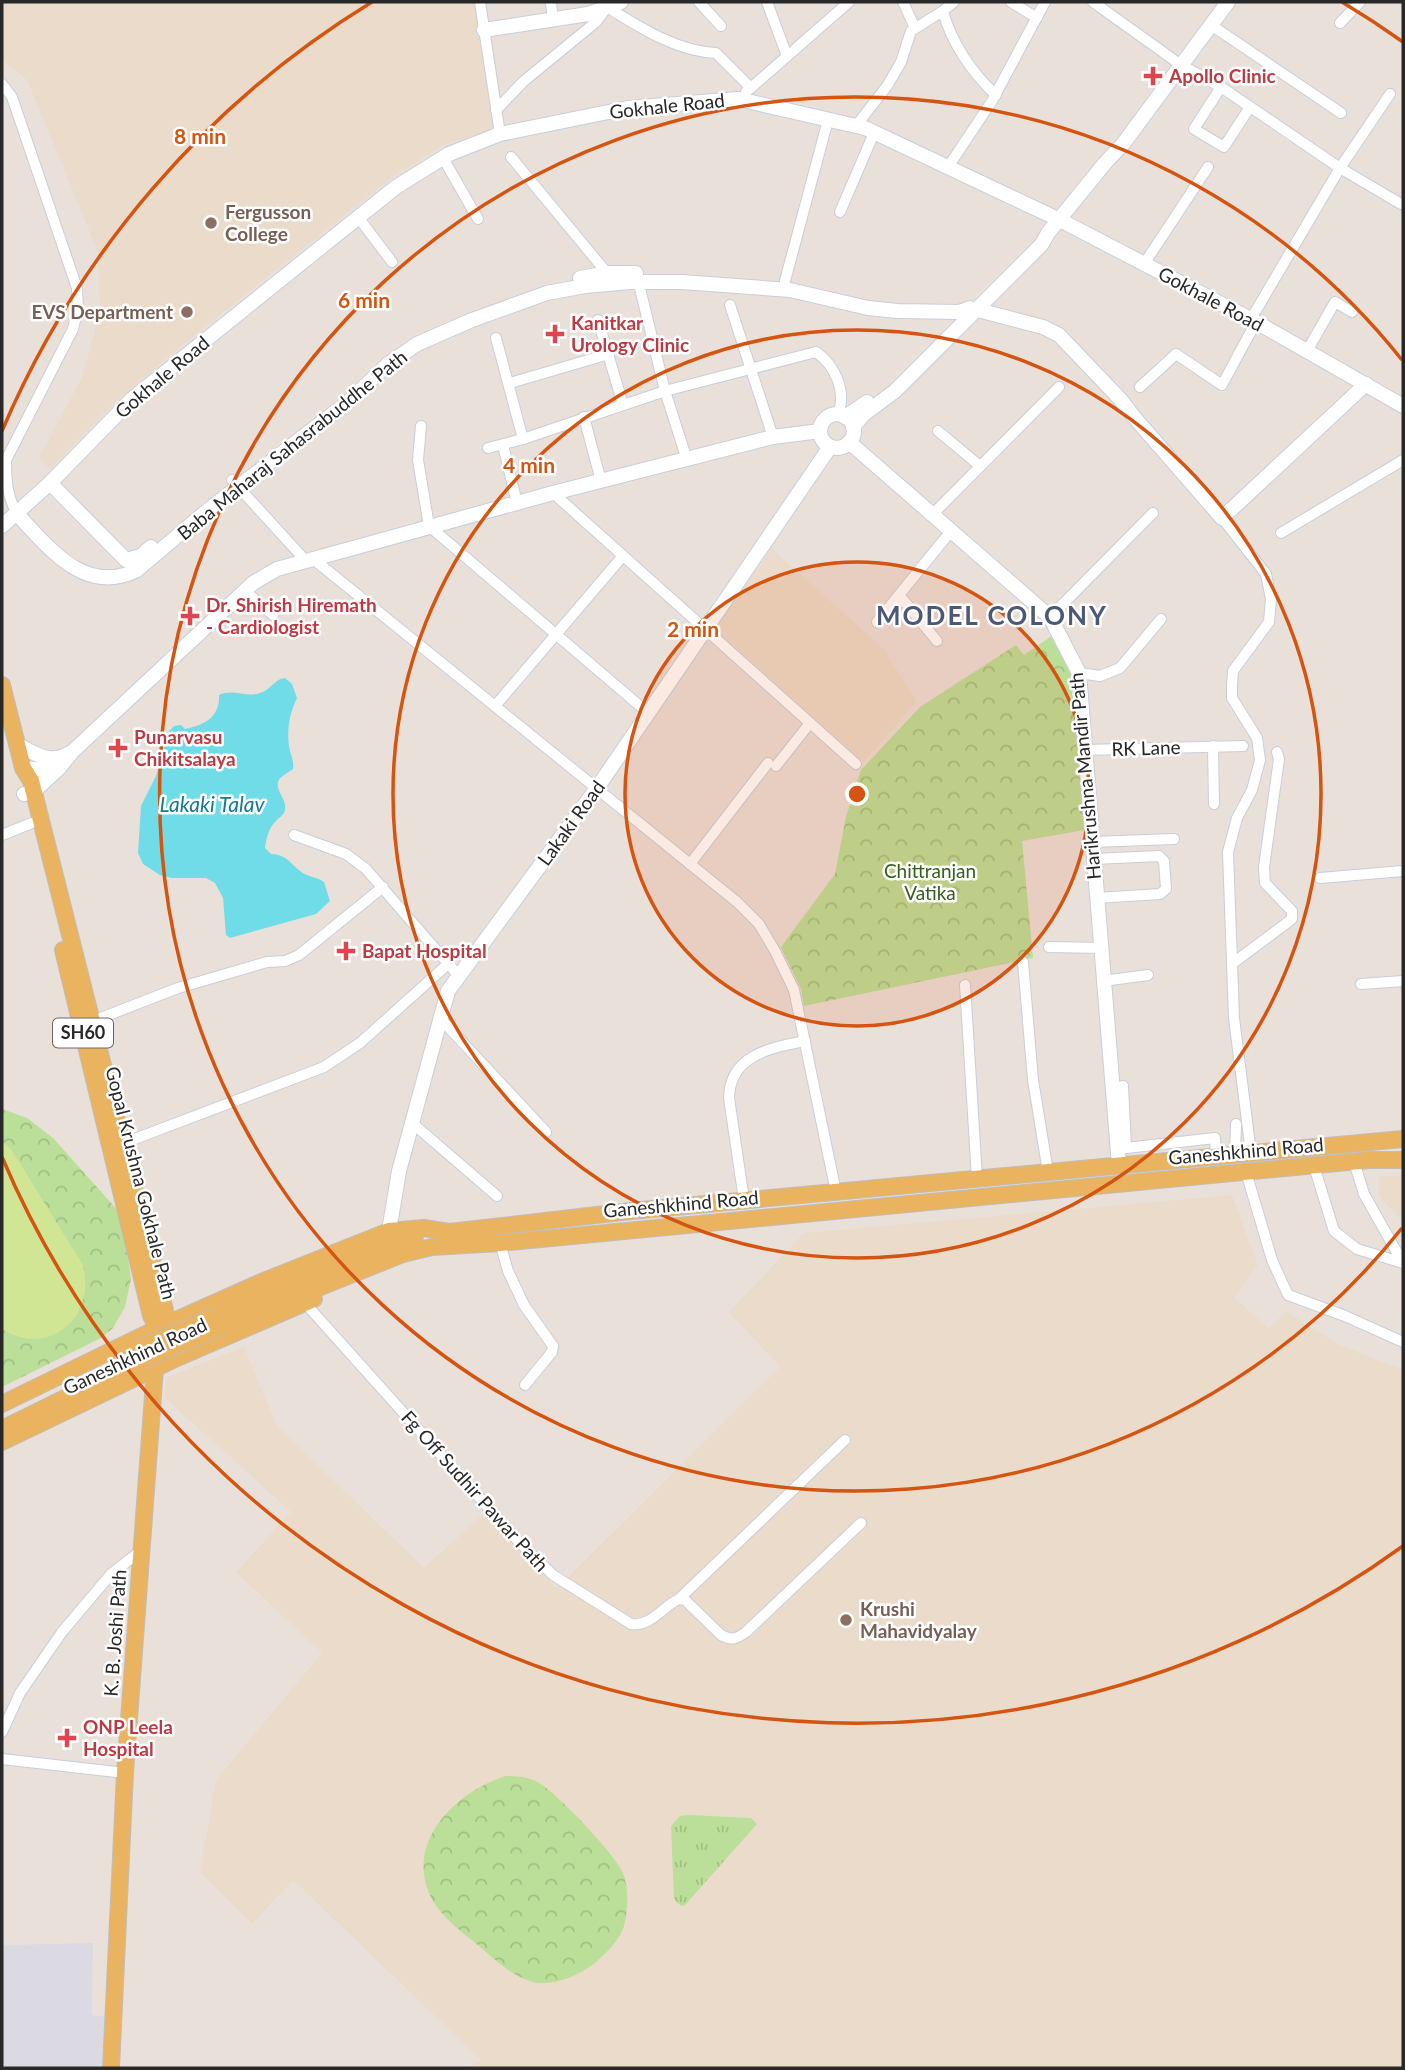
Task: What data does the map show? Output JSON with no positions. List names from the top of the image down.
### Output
{
  "streets": {
    "main road": [
      "SH60",
      "Ganeshkhind Road",
      "Gopal Krushna Gokhale Path",
      "K. B. Joshi Path"
    ],
    "street": [
      "Gokhale Road",
      "Baba Maharaj Sahasrabuddhe Path",
      "RK Lane",
      "Harikrushna Mandir Path",
      "Lakaki Road",
      "Fg Off Sudhir Pawar Path"
    ]
  },
  "crossings": [
    ["Gokhale Road", "Baba Maharaj Sahasrabuddhe Path"],
    ["RK Lane", "Harikrushna Mandir Path"],
    ["Harikrushna Mandir Path", "Lakaki Road"],
    ["Harikrushna Mandir Path", "Ganeshkhind Road"],
    ["Lakaki Road", "Ganeshkhind Road"],
    ["Ganeshkhind Road", "Gopal Krushna Gokhale Path"],
    ["Ganeshkhind Road", "Fg Off Sudhir Pawar Path"],
    ["Ganeshkhind Road", "K. B. Joshi Path"],
    ["Gopal Krushna Gokhale Path", "K. B. Joshi Path"]
  ],
  "districts": ["MODEL COLONY"],
  "water": ["Lakaki Talav"],
  "parks": ["Chittranjan Vatika"],
  "places": {
    "health": [
      "Apollo Clinic",
      "Kanitkar Urology Clinic",
      "Dr. Shirish Hiremath - Cardiologist",
      "Punarvasu Chikitsalaya",
      "Bapat Hospital",
      "ONP Leela Hospital"
    ],
    "other": ["Fergusson College", "EVS Department", "Krushi Mahavidyalay"]
  },
  "rings": [
    "8 min",
    "6 min",
    "4 min",
    "2 min"
  ]
}
